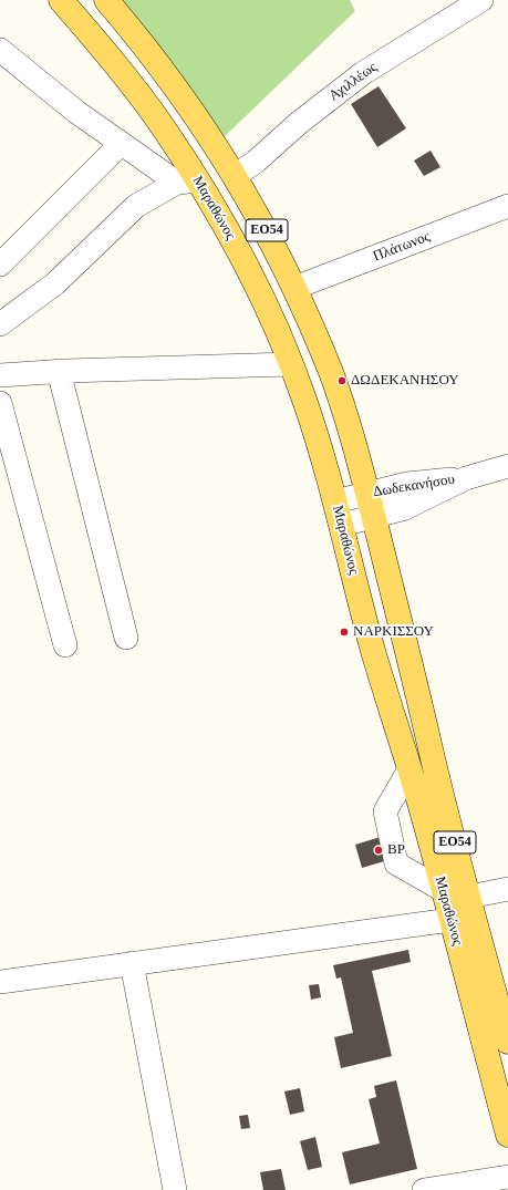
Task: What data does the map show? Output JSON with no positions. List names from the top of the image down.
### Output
{
  "streets": {
    "main road": ["Μαραθώνος", "ΕΟ54"],
    "street": ["Αχιλλέως", "Πλάτωνος", "Δωδεκανήσου"]
  },
  "crossings": [
    ["Αχιλλέως", "Μαραθώνος"],
    ["Μαραθώνος", "Πλάτωνος"],
    ["Μαραθώνος", "Δωδεκανήσου"]
  ],
  "places": ["ΔΩΔΕΚΑΝΗΣΟΥ", "ΝΑΡΚΙΣΣΟΥ", "BP"]
}
